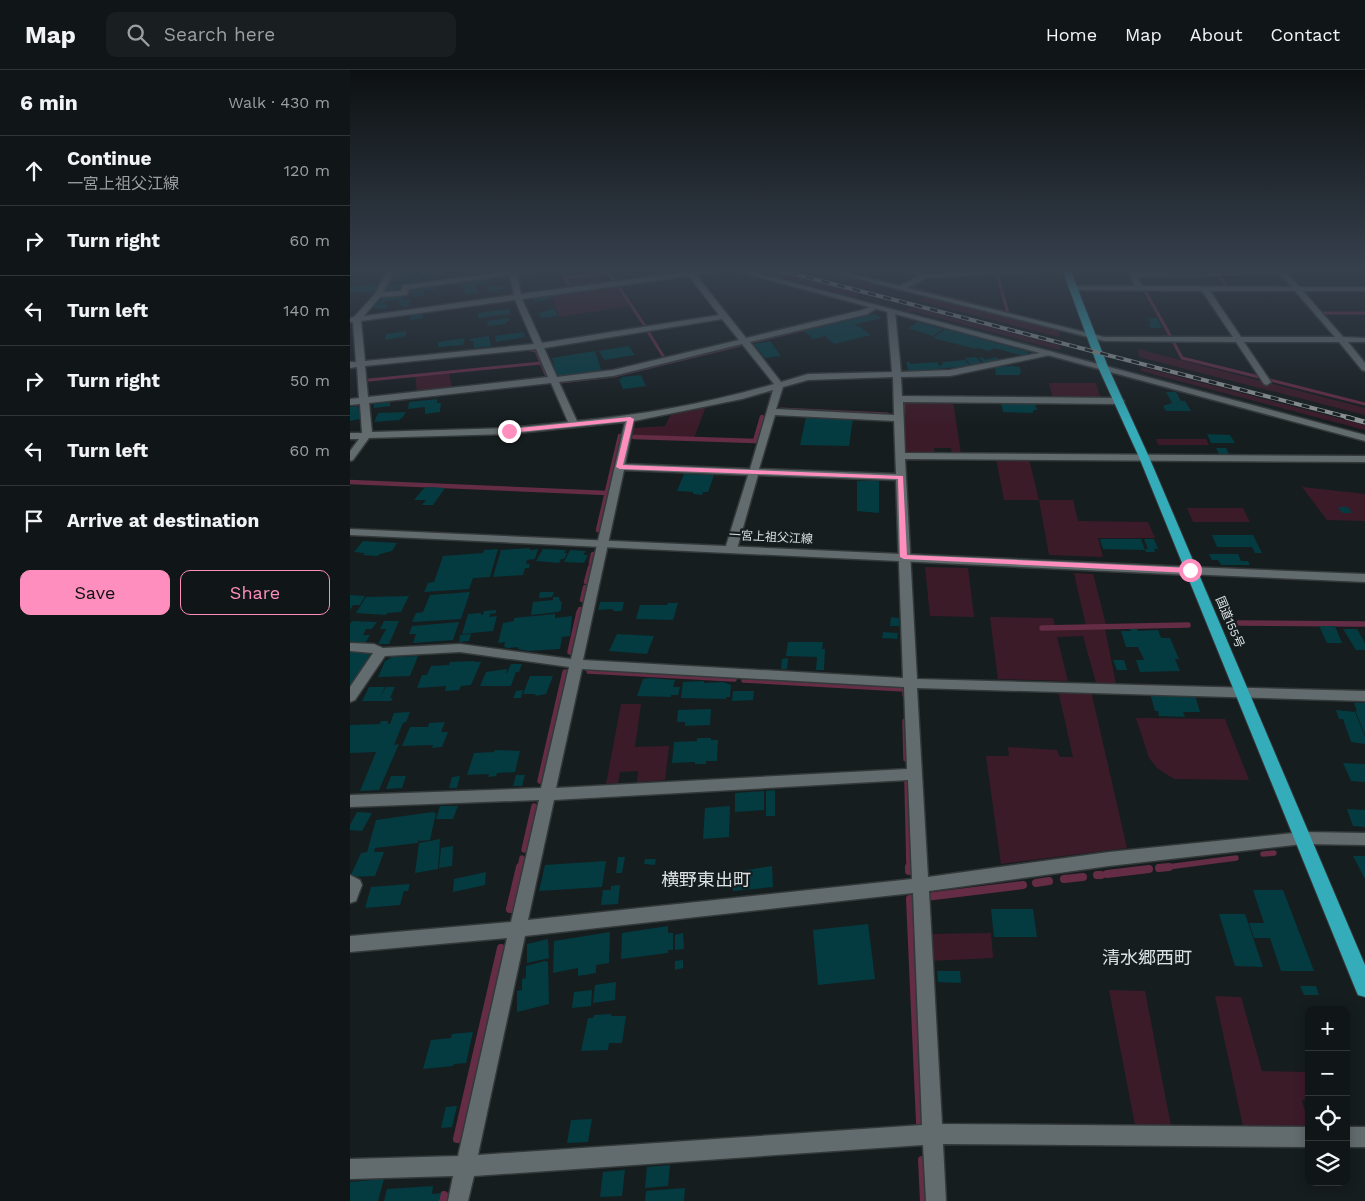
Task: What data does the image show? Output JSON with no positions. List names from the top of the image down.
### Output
{
  "streets": {
    "highway": ["国道155号"],
    "street": ["一宮上祖父江線"]
  },
  "crossings": [
    ["一宮上祖父江線", "国道155号"]
  ],
  "districts": ["横野東出町", "清水郷西町"],
  "page": {
    "header": "Map",
    "search": "Search here",
    "nav": [
      "Home",
      "Map",
      "About",
      "Contact"
    ],
    "heading": ["6 min", "Walk · 430 m"],
    "list": [
      ["Continue", "一宮上祖父江線", "120 m"],
      ["Turn right", "60 m"],
      ["Turn left", "140 m"],
      ["Turn right", "50 m"],
      ["Turn left", "60 m"],
      "Arrive at destination"
    ],
    "buttons": ["Save", "Share"],
    "map_buttons": ["+", "−"]
  }
}
